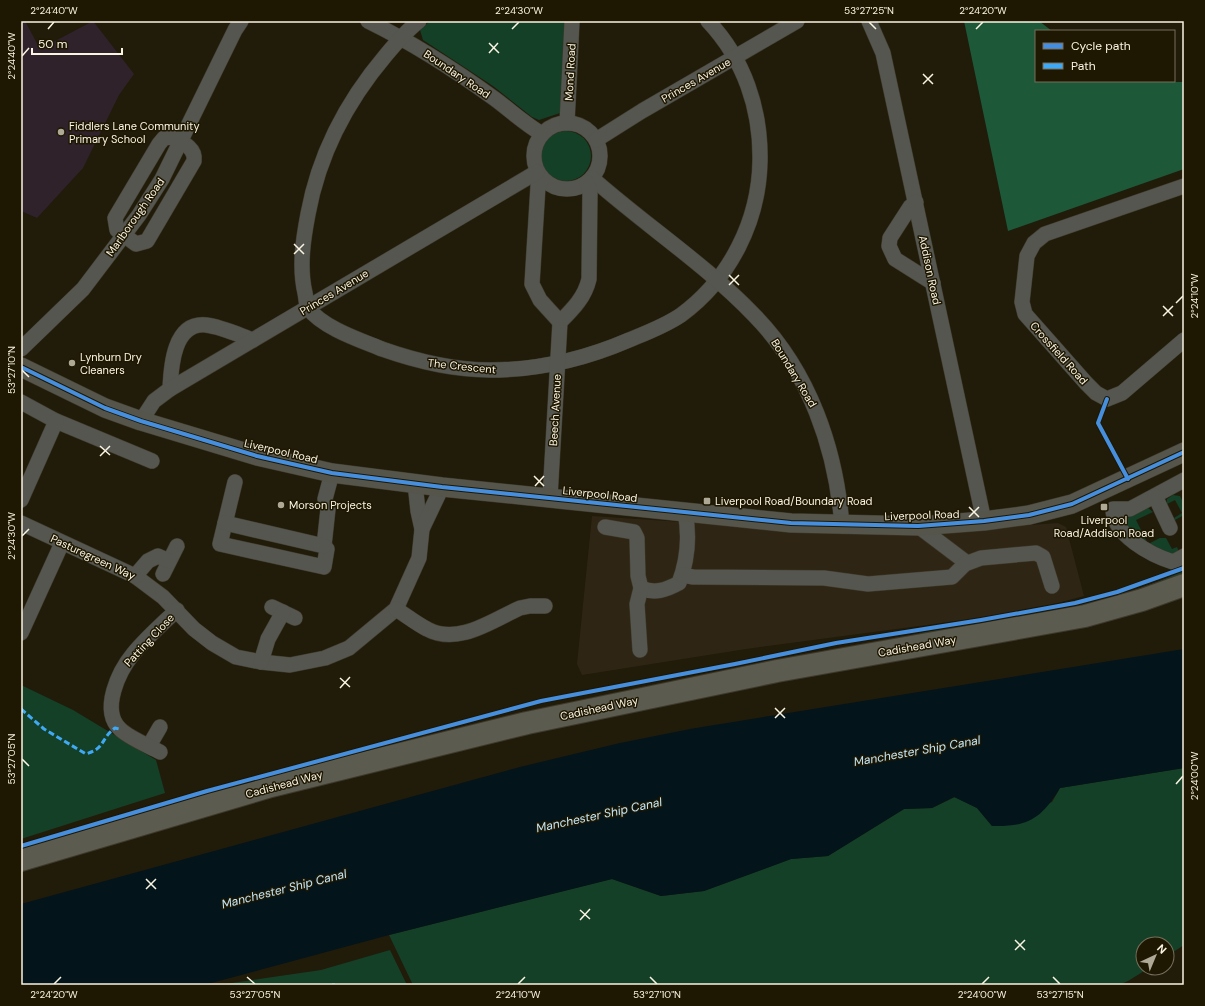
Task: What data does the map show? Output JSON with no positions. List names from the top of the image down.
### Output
{
  "streets": {
    "highway": ["Cadishead Way"],
    "main road": ["Liverpool Road"],
    "street": [
      "Mond Road",
      "Boundary Road",
      "Princes Avenue",
      "Marlborough Road",
      "Addison Road",
      "Crossfield Road",
      "The Crescent",
      "Beech Avenue",
      "Pasturegreen Way",
      "Patting Close"
    ]
  },
  "crossings": [
    ["Mond Road", "Boundary Road"],
    ["Mond Road", "Princes Avenue"],
    ["Boundary Road", "Princes Avenue"],
    ["Boundary Road", "The Crescent"],
    ["Boundary Road", "Liverpool Road"],
    ["Princes Avenue", "The Crescent"],
    ["Princes Avenue", "Liverpool Road"],
    ["Addison Road", "Liverpool Road"],
    ["The Crescent", "Beech Avenue"],
    ["Beech Avenue", "Liverpool Road"],
    ["Liverpool Road", "Pasturegreen Way"],
    ["Pasturegreen Way", "Patting Close"]
  ],
  "water": ["Manchester Ship Canal"],
  "places": {
    "other": ["Fiddlers Lane Community Primary School", "Lynburn Dry Cleaners", "Morson Projects"],
    "transit": ["Liverpool Road/Boundary Road", "Liverpool Road/Addison Road"]
  },
  "legend": ["Cycle path", "Path"],
  "scale_bar": "50 m",
  "north": "top right",
  "coordinates": [
    "2°24'40\"W",
    "2°24'30\"W",
    "53°27'25\"N",
    "2°24'20\"W",
    "2°24'10\"W",
    "53°27'10\"N",
    "53°27'05\"N",
    "2°24'00\"W",
    "53°27'15\"N"
  ]
}
